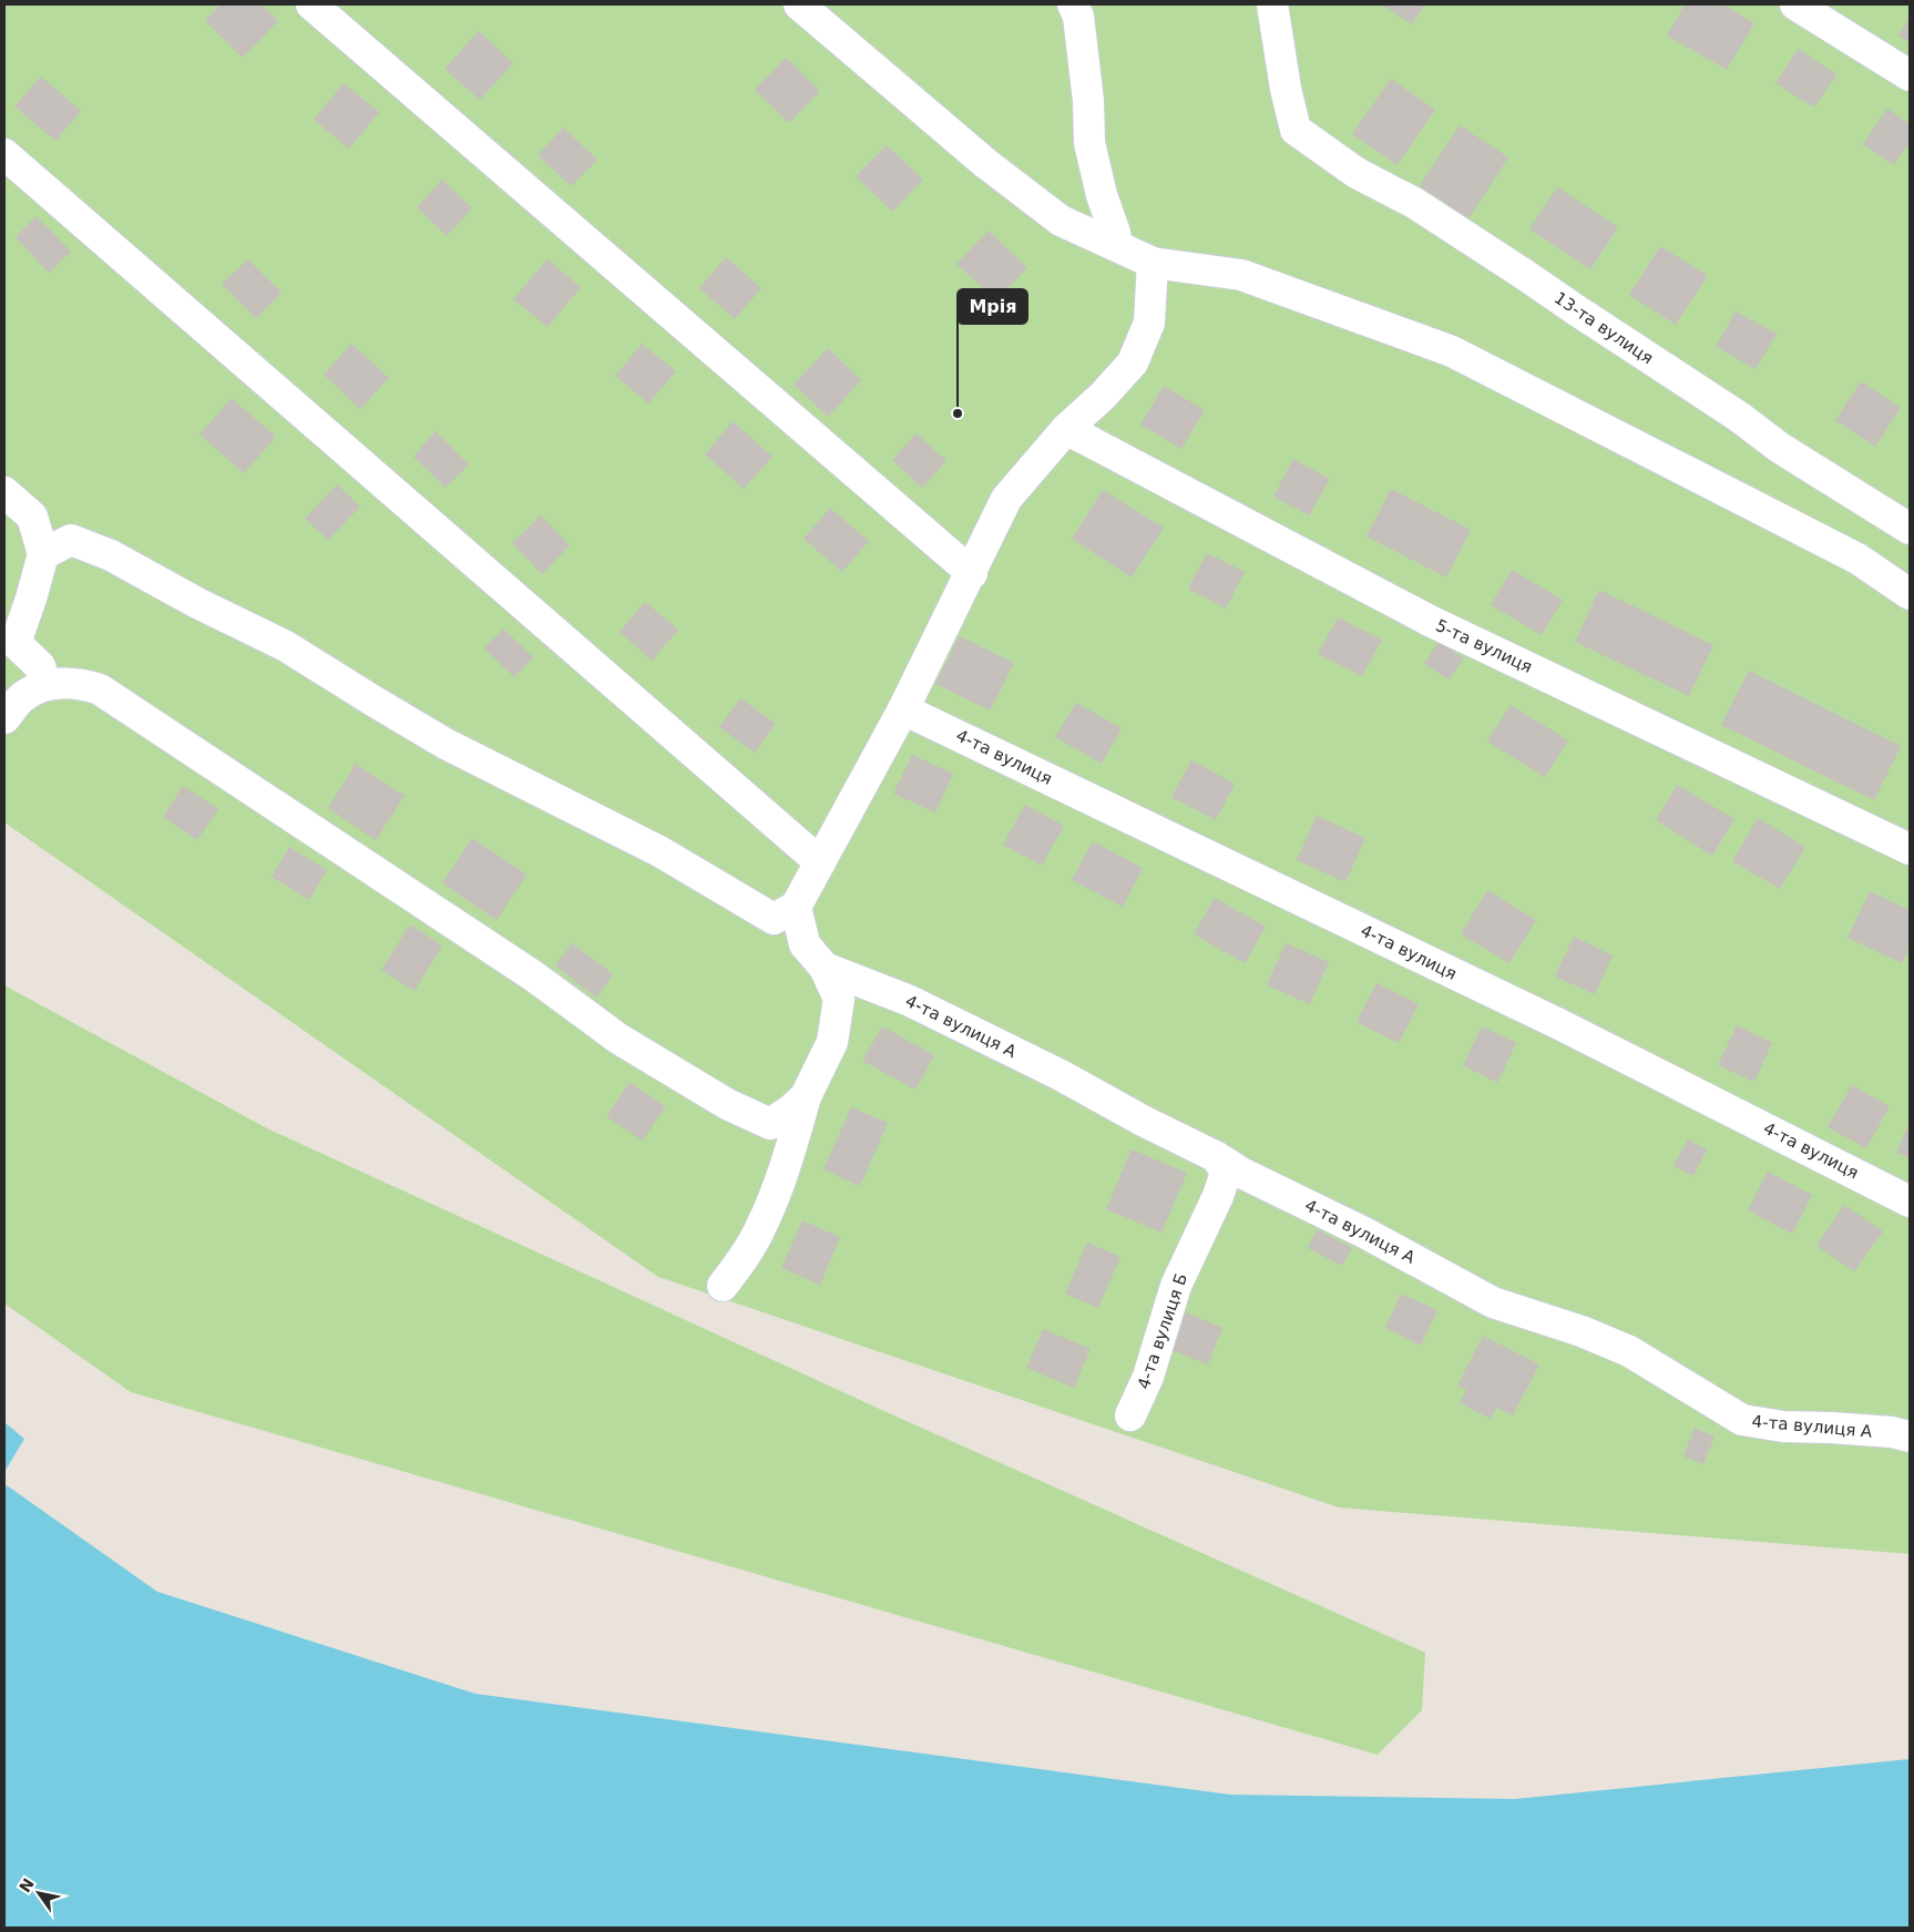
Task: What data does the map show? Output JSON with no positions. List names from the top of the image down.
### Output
{
  "streets": {
    "street": [
      "13-та вулиця",
      "5-та вулиця",
      "4-та вулиця",
      "4-та вулиця А",
      "4-та вулиця Б"
    ]
  },
  "crossings": [
    ["4-та вулиця А", "4-та вулиця Б"]
  ],
  "places": ["Мрія"],
  "north": "top left"
}
